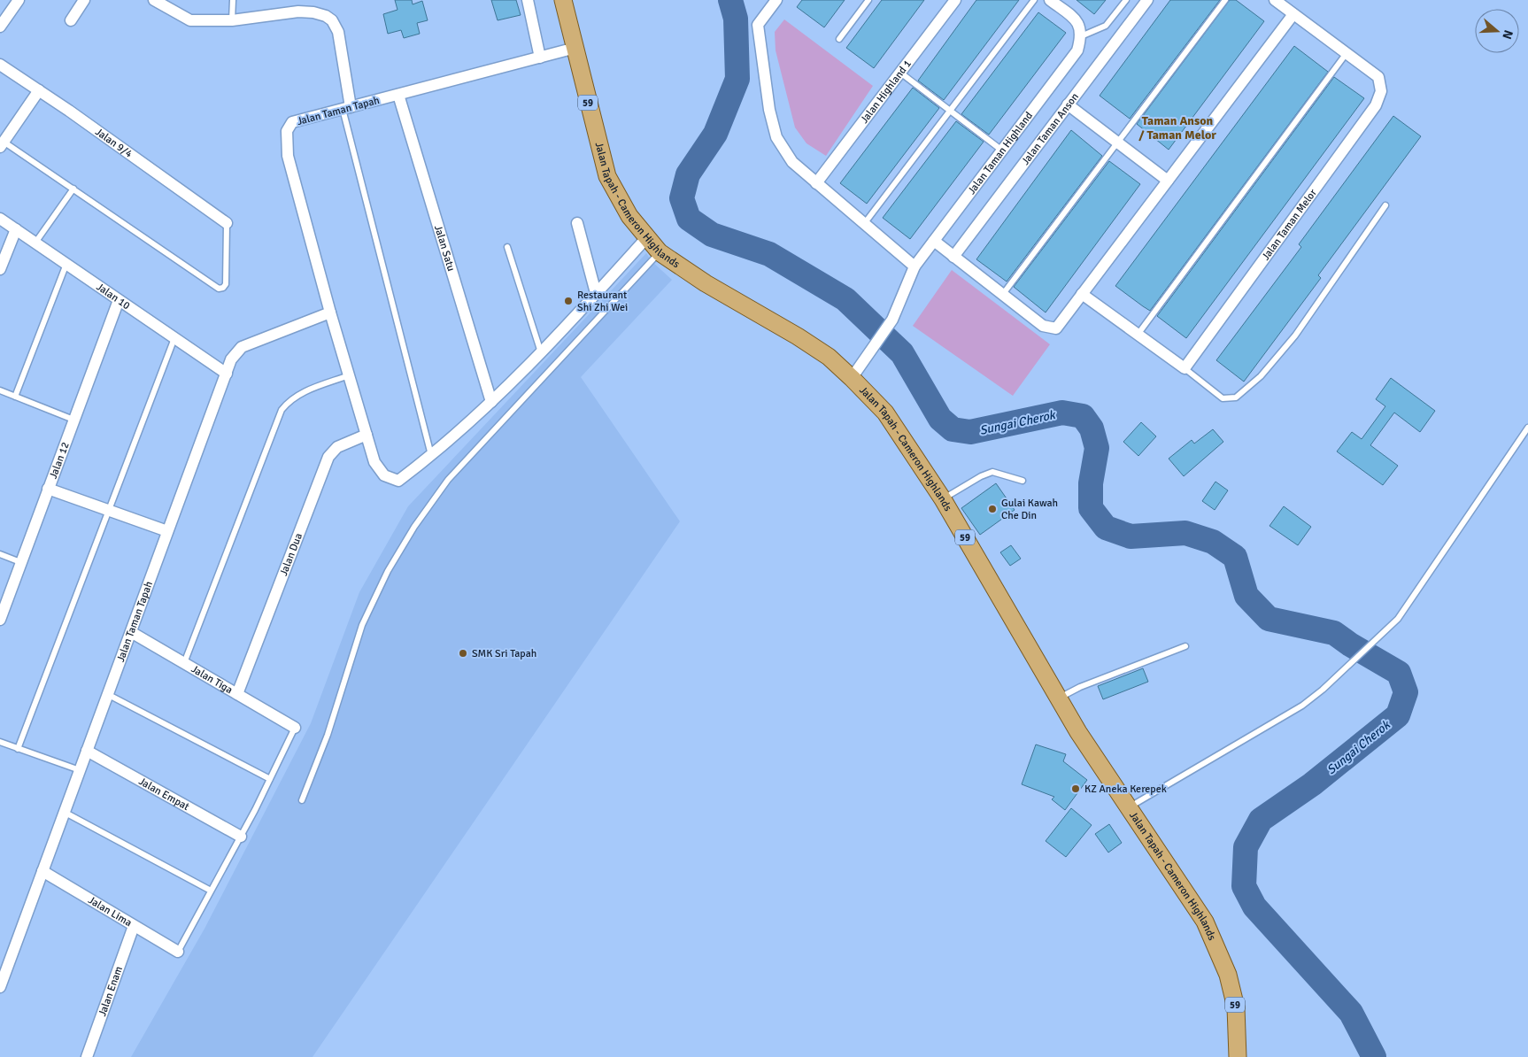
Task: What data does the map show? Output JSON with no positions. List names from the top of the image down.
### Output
{
  "streets": {
    "main road": ["59", "Jalan Tapah - Cameron Highlands"],
    "street": [
      "Jalan Highland 1",
      "Jalan Taman Tapah",
      "Jalan Taman Anson",
      "Jalan 9/4",
      "Jalan Taman Highland",
      "Jalan Taman Melor",
      "Jalan Satu",
      "Jalan 10",
      "Jalan 12",
      "Jalan Dua",
      "Jalan Tiga",
      "Jalan Empat",
      "Jalan Lima",
      "Jalan Enam"
    ]
  },
  "crossings": [
    ["Jalan Taman Tapah", "Jalan Tapah - Cameron Highlands"],
    ["Jalan Taman Tapah", "Jalan Satu"],
    ["Jalan Taman Tapah", "Jalan 10"],
    ["Jalan Taman Tapah", "Jalan Dua"],
    ["Jalan Taman Tapah", "Jalan Tiga"],
    ["Jalan Taman Tapah", "Jalan Empat"],
    ["Jalan Taman Tapah", "Jalan Lima"],
    ["Jalan Taman Highland", "Jalan Tapah - Cameron Highlands"],
    ["Jalan 10", "Jalan 12"],
    ["Jalan Dua", "Jalan Tiga"],
    ["Jalan Lima", "Jalan Enam"]
  ],
  "districts": ["Taman Anson / Taman Melor"],
  "water": ["Sungai Cherok"],
  "places": [
    "Restaurant Shi Zhi Wei",
    "Gulai Kawah Che Din",
    "SMK Sri Tapah",
    "KZ Aneka Kerepek"
  ],
  "north": "right"
}
